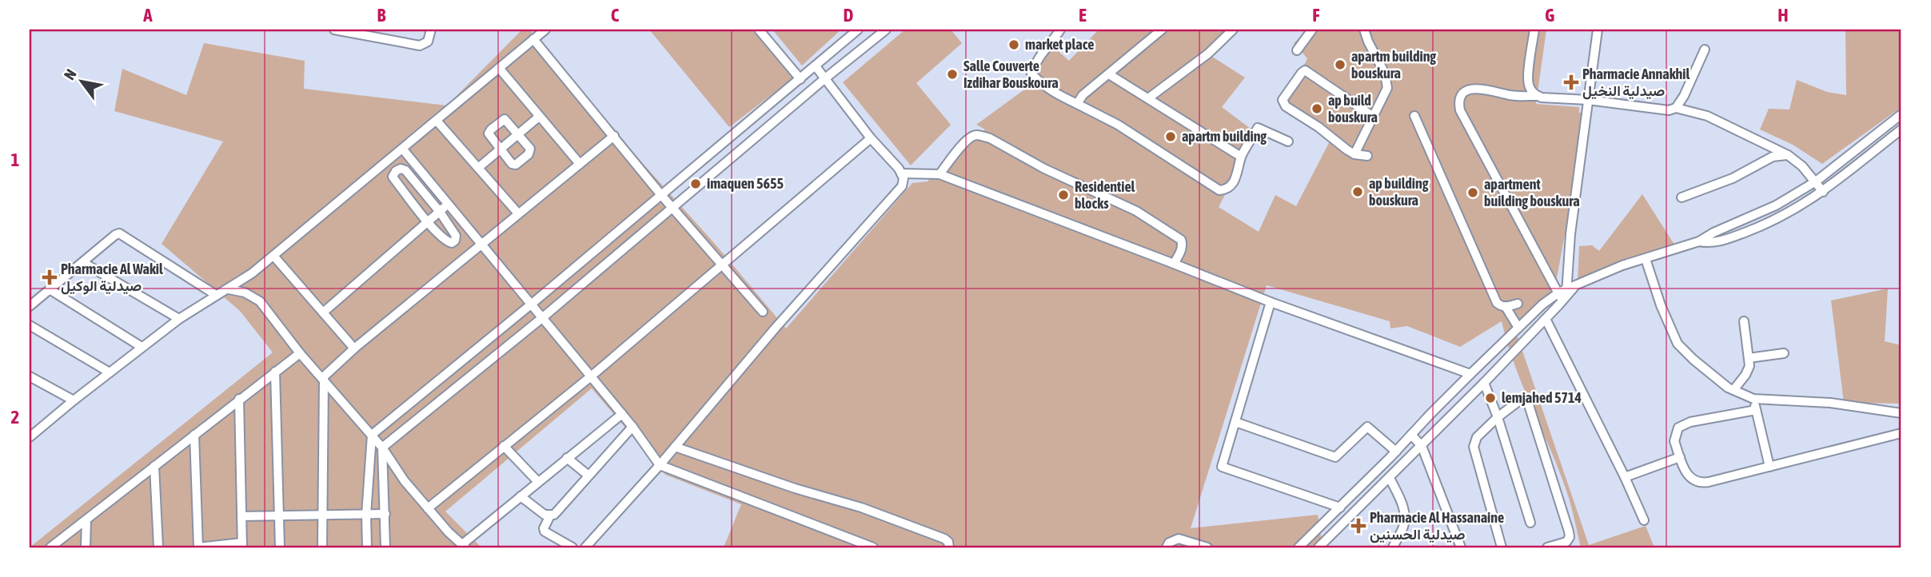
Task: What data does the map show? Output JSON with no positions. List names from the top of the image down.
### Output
{
  "places": {
    "other": [
      "market place",
      "apartm building bouskura",
      "Salle Couverte Izdihar Bouskoura",
      "ap build bouskura",
      "apartm building",
      "imaquen 5655",
      "ap building bouskura",
      "apartment building bouskura",
      "Residentiel blocks",
      "lemjahed 5714"
    ],
    "health": ["Pharmacie Annakhil صيدلية النخيل", "Pharmacie Al Wakil صيدلية الوكيل", "Pharmacie Al Hassanaine صيدلية الحسنين"]
  },
  "north": "top left",
  "grid": {
    "columns": [
      "A",
      "B",
      "C",
      "D",
      "E",
      "F",
      "G",
      "H"
    ],
    "rows": ["1", "2"]
  }
}
